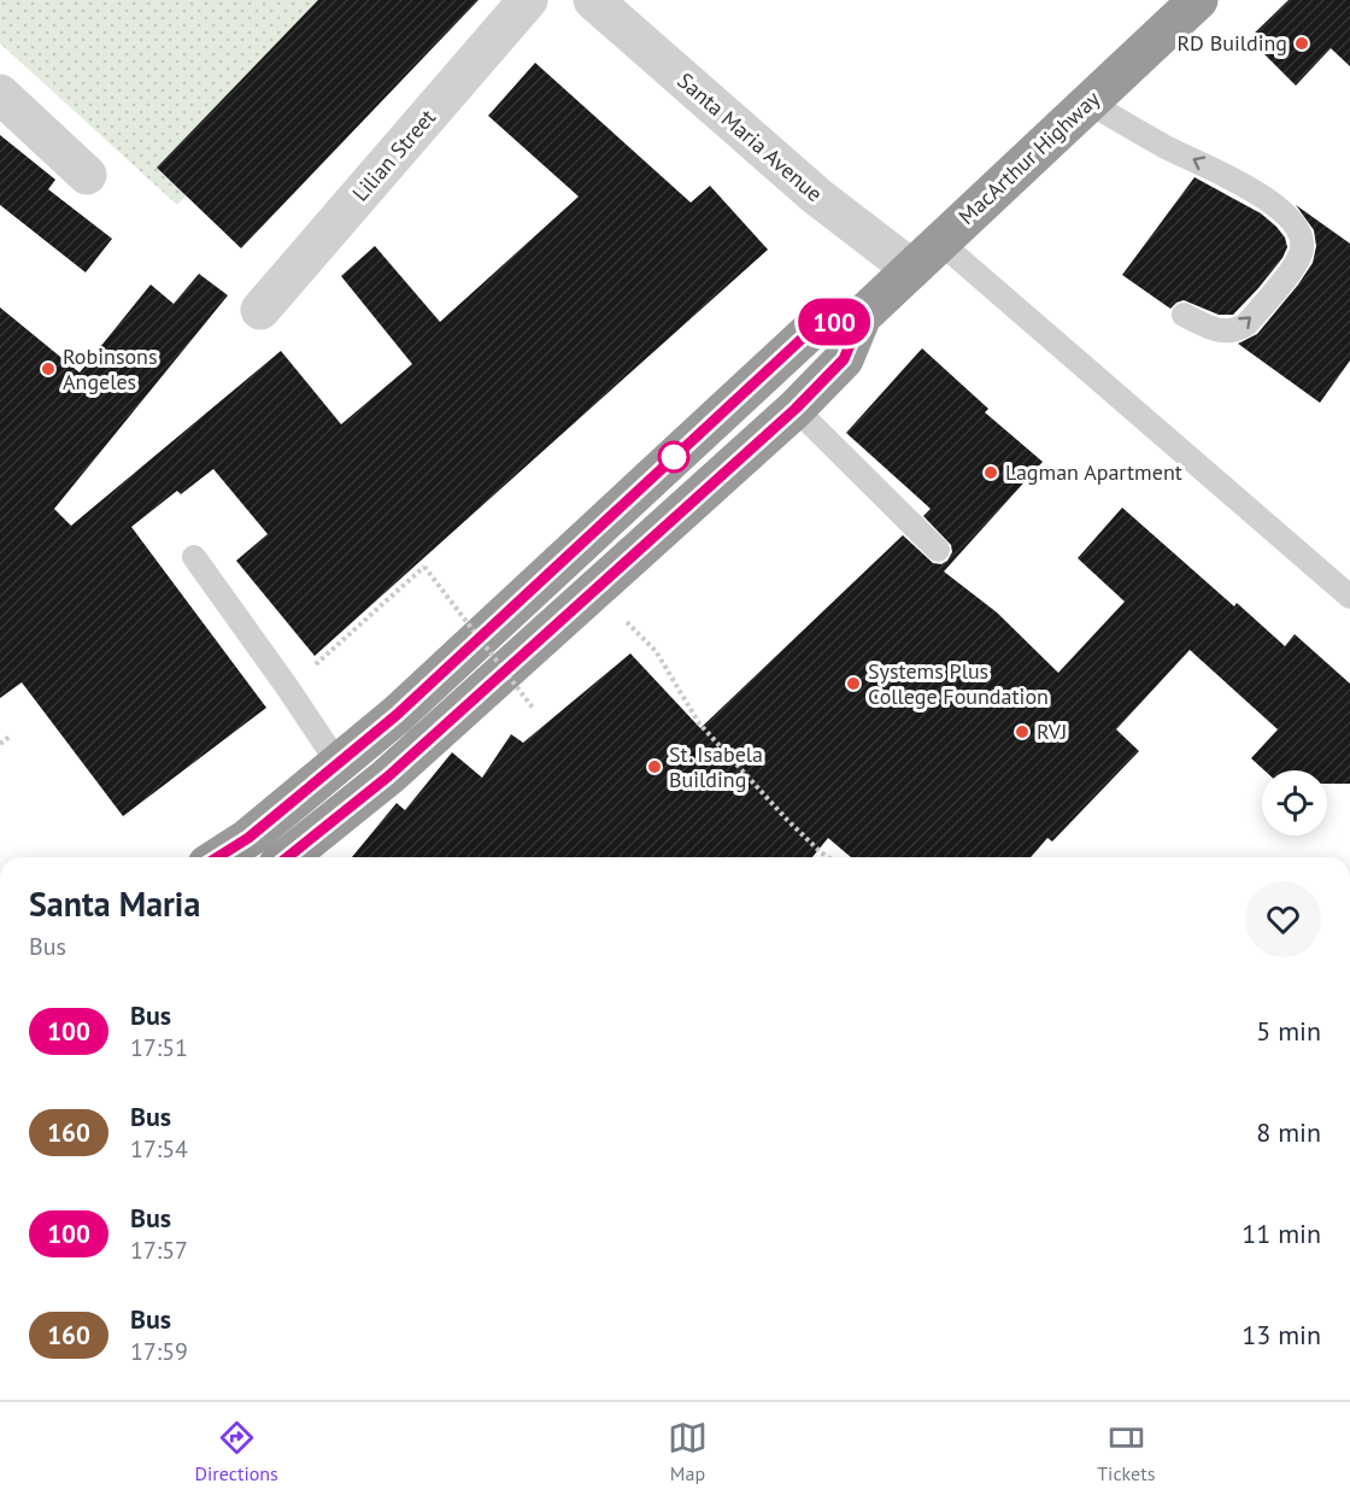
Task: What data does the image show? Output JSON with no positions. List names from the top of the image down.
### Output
{
  "streets": {
    "highway": ["MacArthur Highway"],
    "street": ["Santa Maria Avenue", "Lilian Street"]
  },
  "crossings": [
    ["Santa Maria Avenue", "MacArthur Highway"]
  ],
  "places": [
    "RD Building",
    "Robinsons Angeles",
    "Lagman Apartment",
    "Systems Plus College Foundation",
    "RVJ",
    "St. Isabela Building"
  ],
  "lines": ["bus line 100"],
  "page": {
    "on_map": "100",
    "heading": ["Santa Maria", "Bus"],
    "list": [
      {
        "mark": "100",
        "name": "Bus",
        "note": "17:51",
        "value": "5 min"
      },
      {
        "mark": "160",
        "name": "Bus",
        "note": "17:54",
        "value": "8 min"
      },
      {
        "mark": "100",
        "name": "Bus",
        "note": "17:57",
        "value": "11 min"
      },
      {
        "mark": "160",
        "name": "Bus",
        "note": "17:59",
        "value": "13 min"
      }
    ],
    "tabs": ["Directions", "Map", "Tickets"]
  }
}
